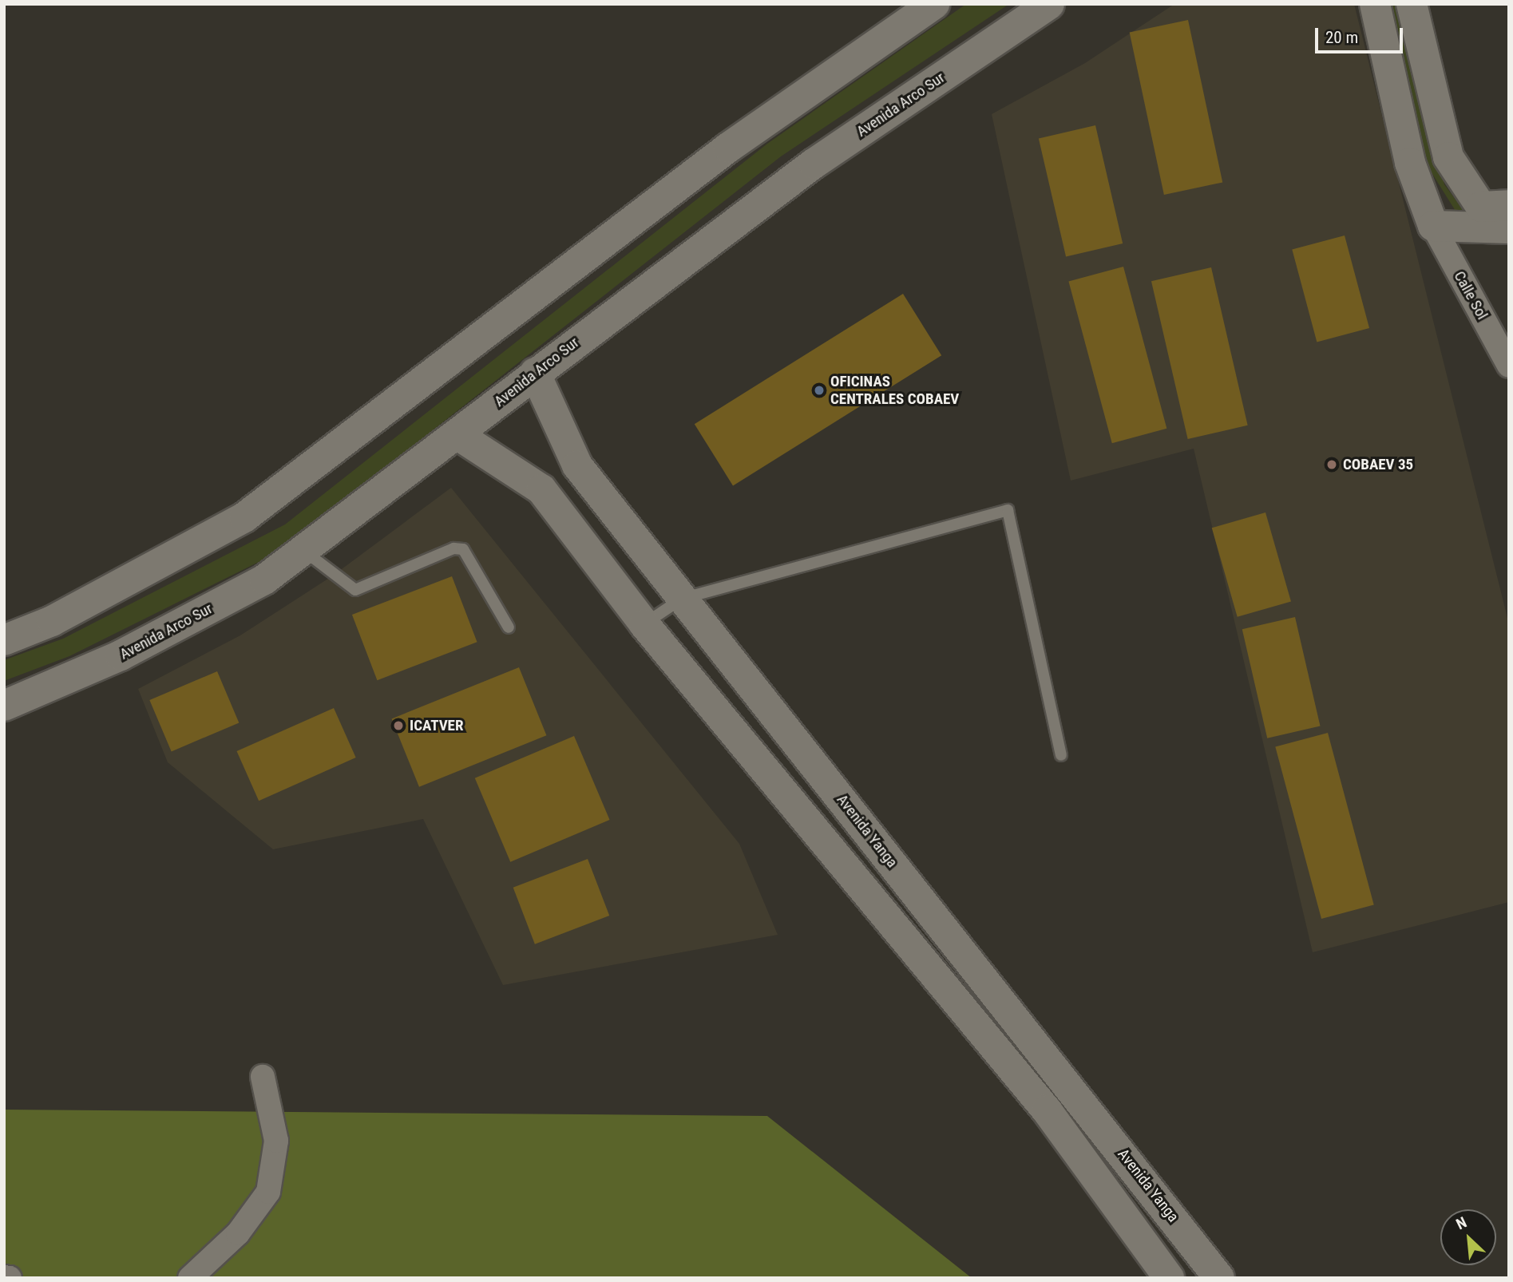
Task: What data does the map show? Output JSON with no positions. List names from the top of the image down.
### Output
{
  "streets": {
    "street": ["Avenida Arco Sur", "Calle Sol", "Avenida Yanga"]
  },
  "crossings": [
    ["Avenida Arco Sur", "Avenida Yanga"]
  ],
  "places": ["OFICINAS CENTRALES COBAEV", "COBAEV 35", "ICATVER"],
  "scale_bar": "20 m",
  "north": "top left"
}
